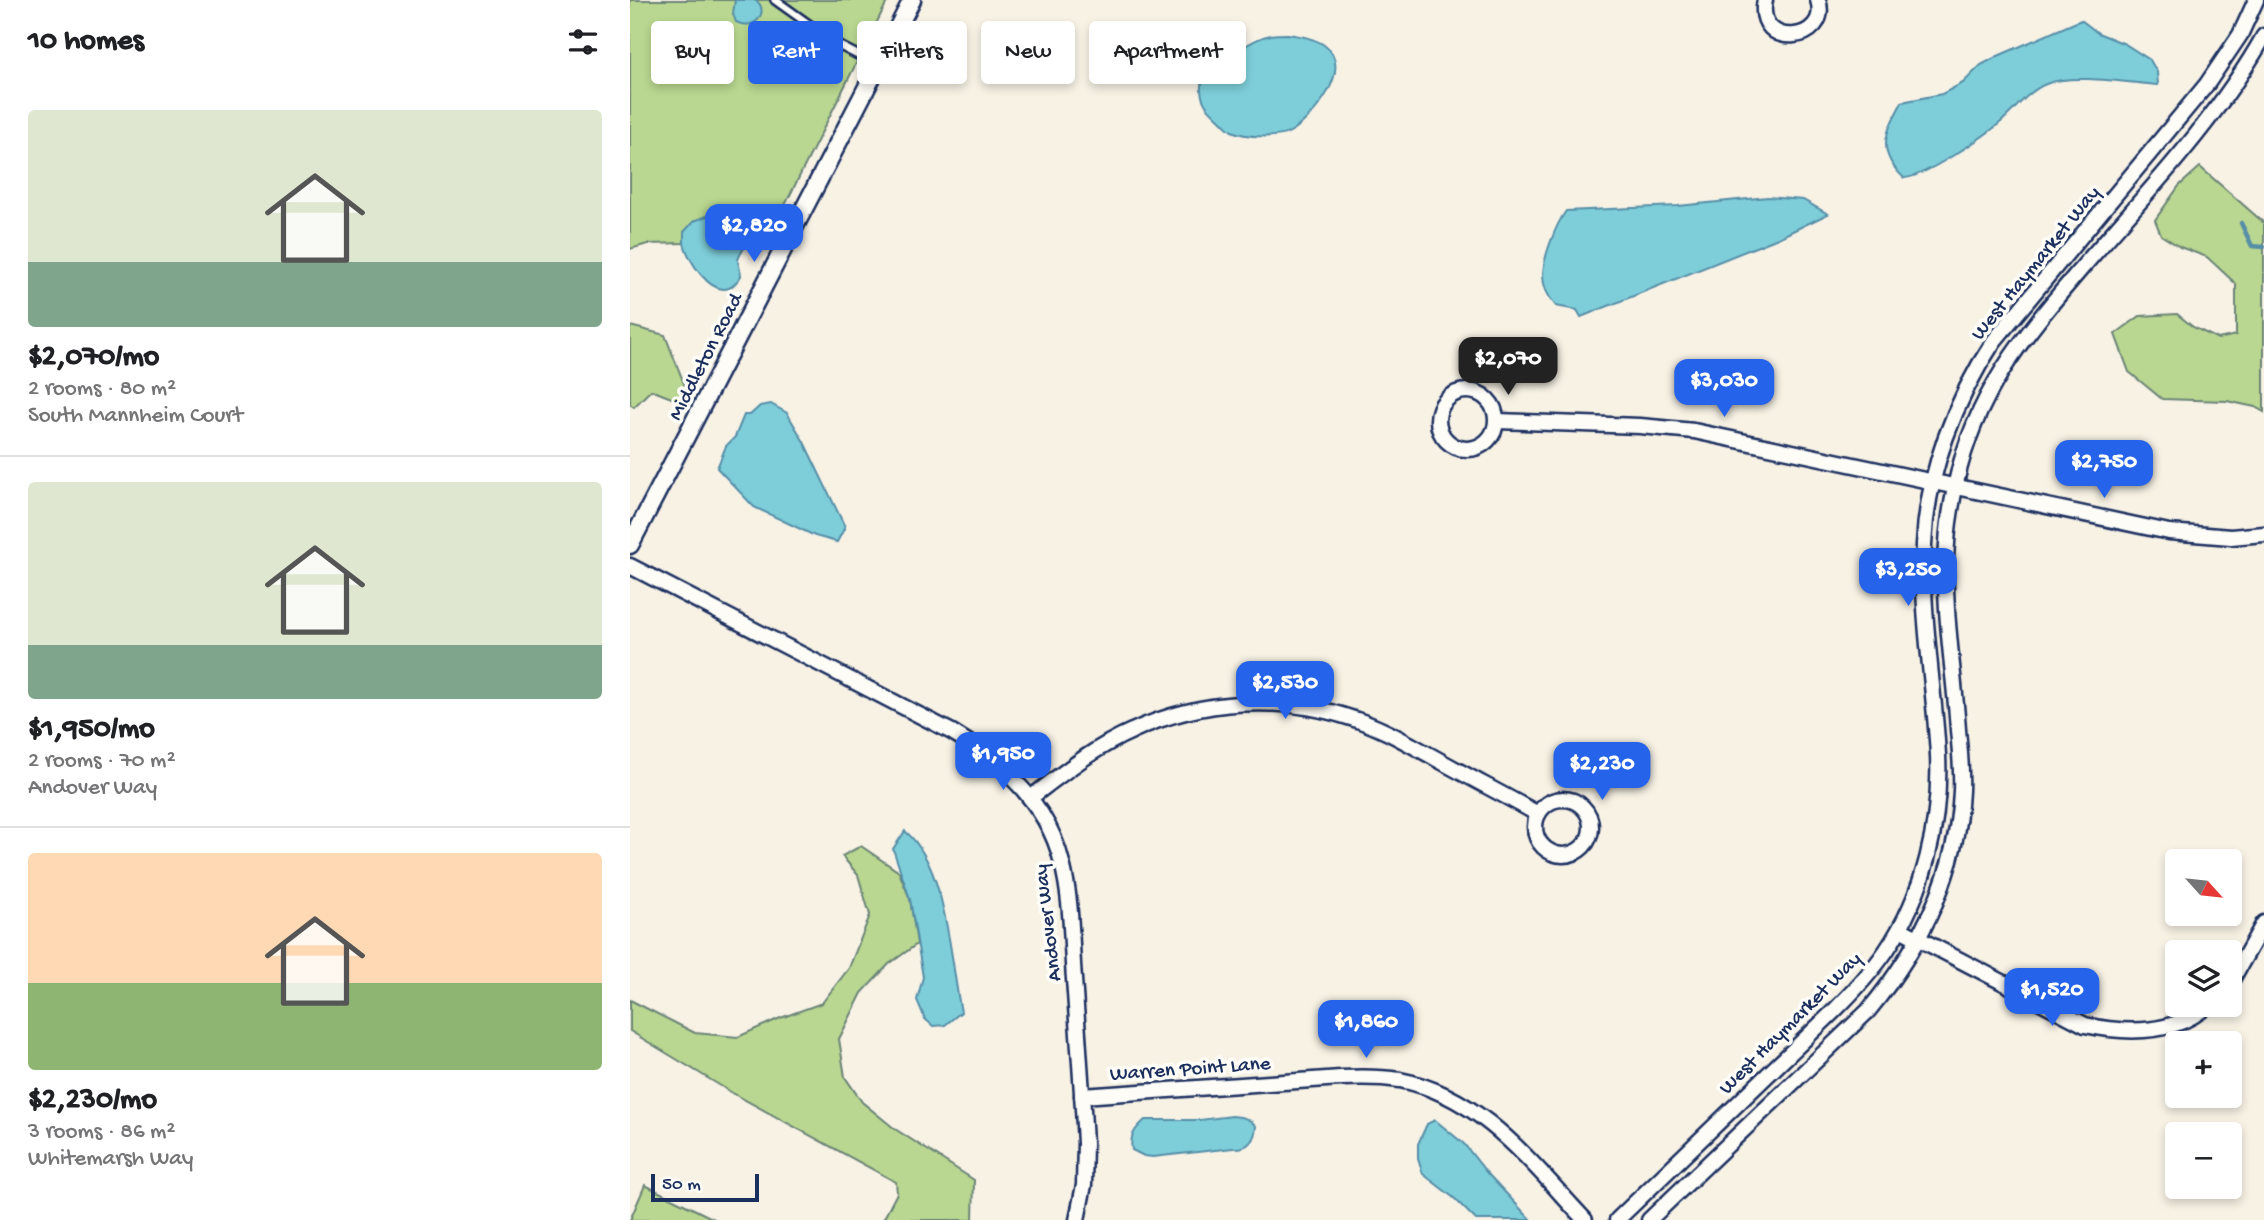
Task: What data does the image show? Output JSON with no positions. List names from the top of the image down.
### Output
{
  "streets": {
    "street": [
      "West Haymarket Way",
      "Middleton Road",
      "Andover Way",
      "Warren Point Lane"
    ]
  },
  "crossings": [
    ["Andover Way", "Warren Point Lane"]
  ],
  "scale_bar": "50 m",
  "north": "bottom right",
  "page": {
    "heading": "10 homes",
    "chip": [
      "Buy",
      "Rent",
      "Filters",
      "New",
      "Apartment"
    ],
    "list": [
      {
        "name": "$2,070/mo",
        "note": "2 rooms · 80 m² · South Mannheim Court"
      },
      {
        "name": "$1,950/mo",
        "note": "2 rooms · 70 m² · Andover Way"
      },
      {
        "name": "$2,230/mo",
        "note": "3 rooms · 86 m² · Whitemarsh Way"
      }
    ],
    "price": [
      "$2,820",
      "$2,070",
      "$3,030",
      "$2,750",
      "$3,250",
      "$2,530",
      "$1,950",
      "$2,230",
      "$1,520",
      "$1,860"
    ],
    "map_buttons": ["+", "−"],
    "scale": "50 m"
  }
}
